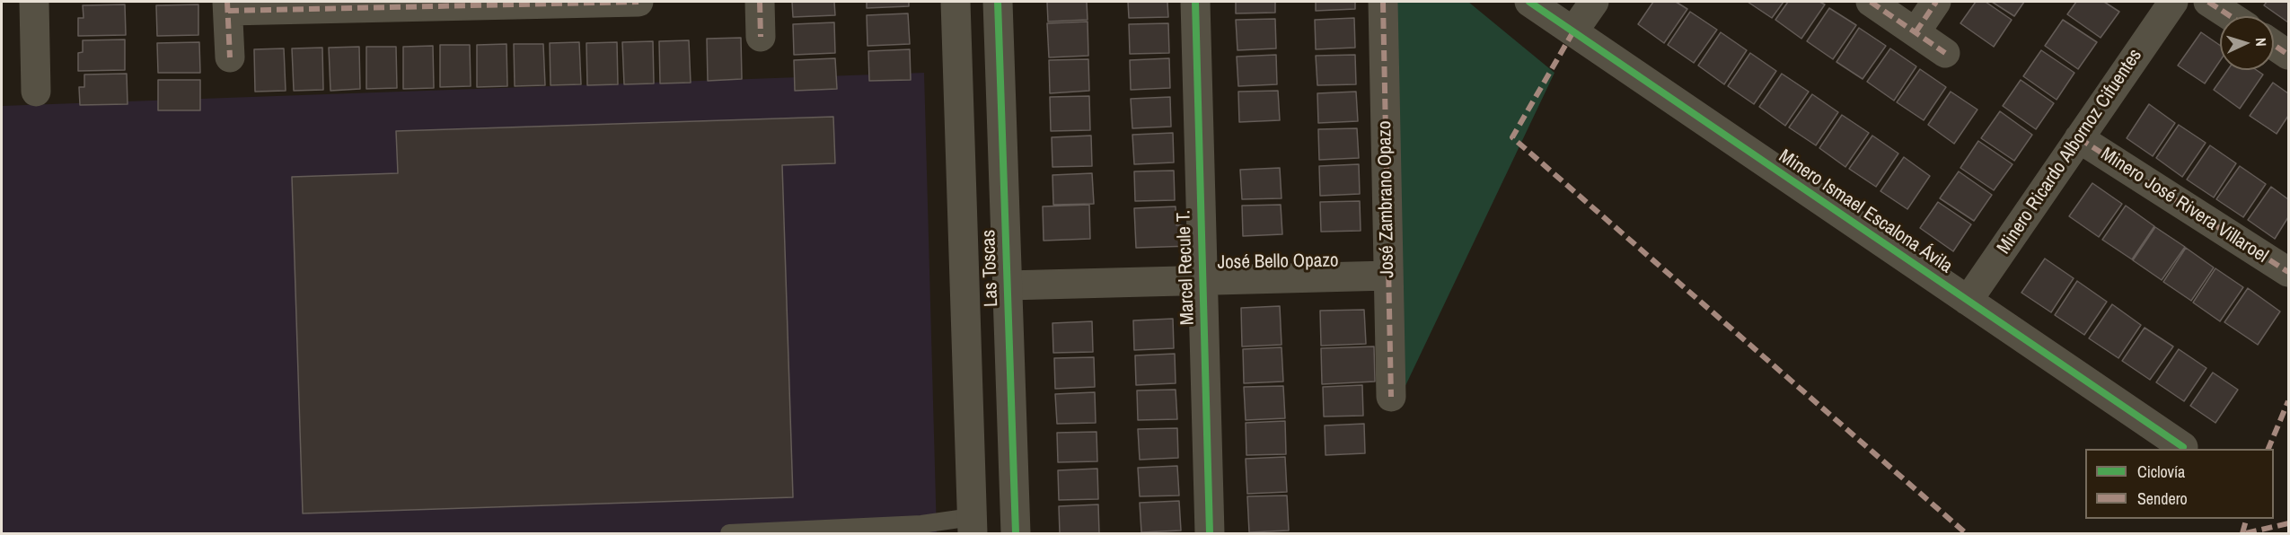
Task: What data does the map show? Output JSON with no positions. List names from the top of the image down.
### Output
{
  "streets": {
    "street": [
      "Minero Ricardo Albornoz Cifuentes",
      "José Zambrano Opazo",
      "Minero José Rivera Villaroel",
      "Minero Ismael Escalona Ávila",
      "José Bello Opazo",
      "Marcel Recule T.",
      "Las Toscas"
    ]
  },
  "crossings": [
    ["Minero Ricardo Albornoz Cifuentes", "Minero José Rivera Villaroel"],
    ["Minero Ricardo Albornoz Cifuentes", "Minero Ismael Escalona Ávila"],
    ["José Zambrano Opazo", "José Bello Opazo"],
    ["José Bello Opazo", "Marcel Recule T."],
    ["José Bello Opazo", "Las Toscas"]
  ],
  "legend": ["Ciclovía", "Sendero"],
  "north": "right"
}
